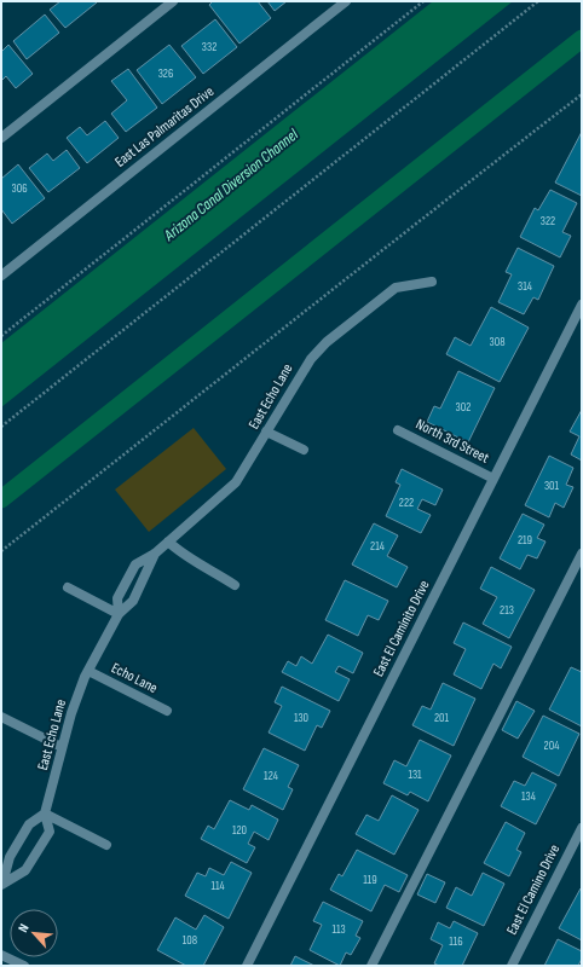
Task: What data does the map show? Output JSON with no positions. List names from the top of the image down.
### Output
{
  "streets": {
    "street": [
      "East Las Palmaritas Drive",
      "East Echo Lane",
      "North 3rd Street",
      "East El Caminito Drive",
      "Echo Lane",
      "East El Camino Drive"
    ]
  },
  "crossings": [
    ["East Echo Lane", "Echo Lane"],
    ["North 3rd Street", "East El Caminito Drive"]
  ],
  "water": ["Arizona Canal Diversion Channel"],
  "house_numbers": [
    "332",
    "326",
    "306",
    "322",
    "314",
    "308",
    "302",
    "301",
    "222",
    "219",
    "214",
    "213",
    "130",
    "201",
    "204",
    "131",
    "124",
    "134",
    "120",
    "119",
    "114",
    "113",
    "108",
    "116"
  ],
  "north": "top left"
}
